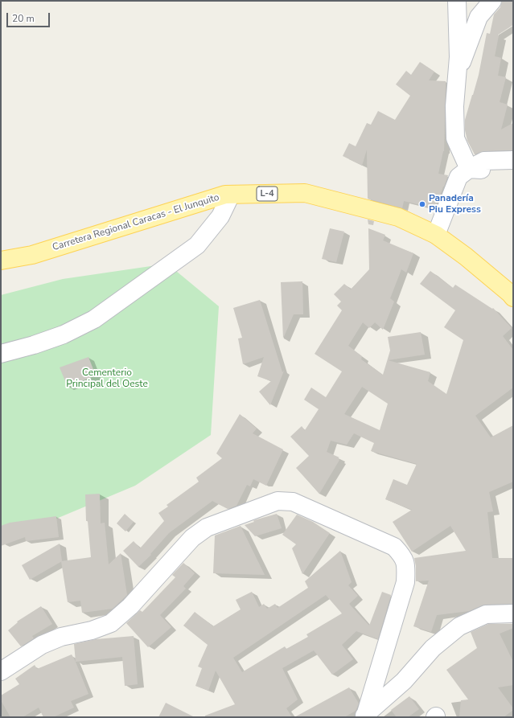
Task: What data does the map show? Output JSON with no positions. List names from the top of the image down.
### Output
{
  "streets": {
    "main road": ["L-4", "Carretera Regional Caracas - El Junquito"]
  },
  "parks": ["Cementerio Principal del Oeste"],
  "places": ["Panadería Piu Express"],
  "scale_bar": "20 m"
}
